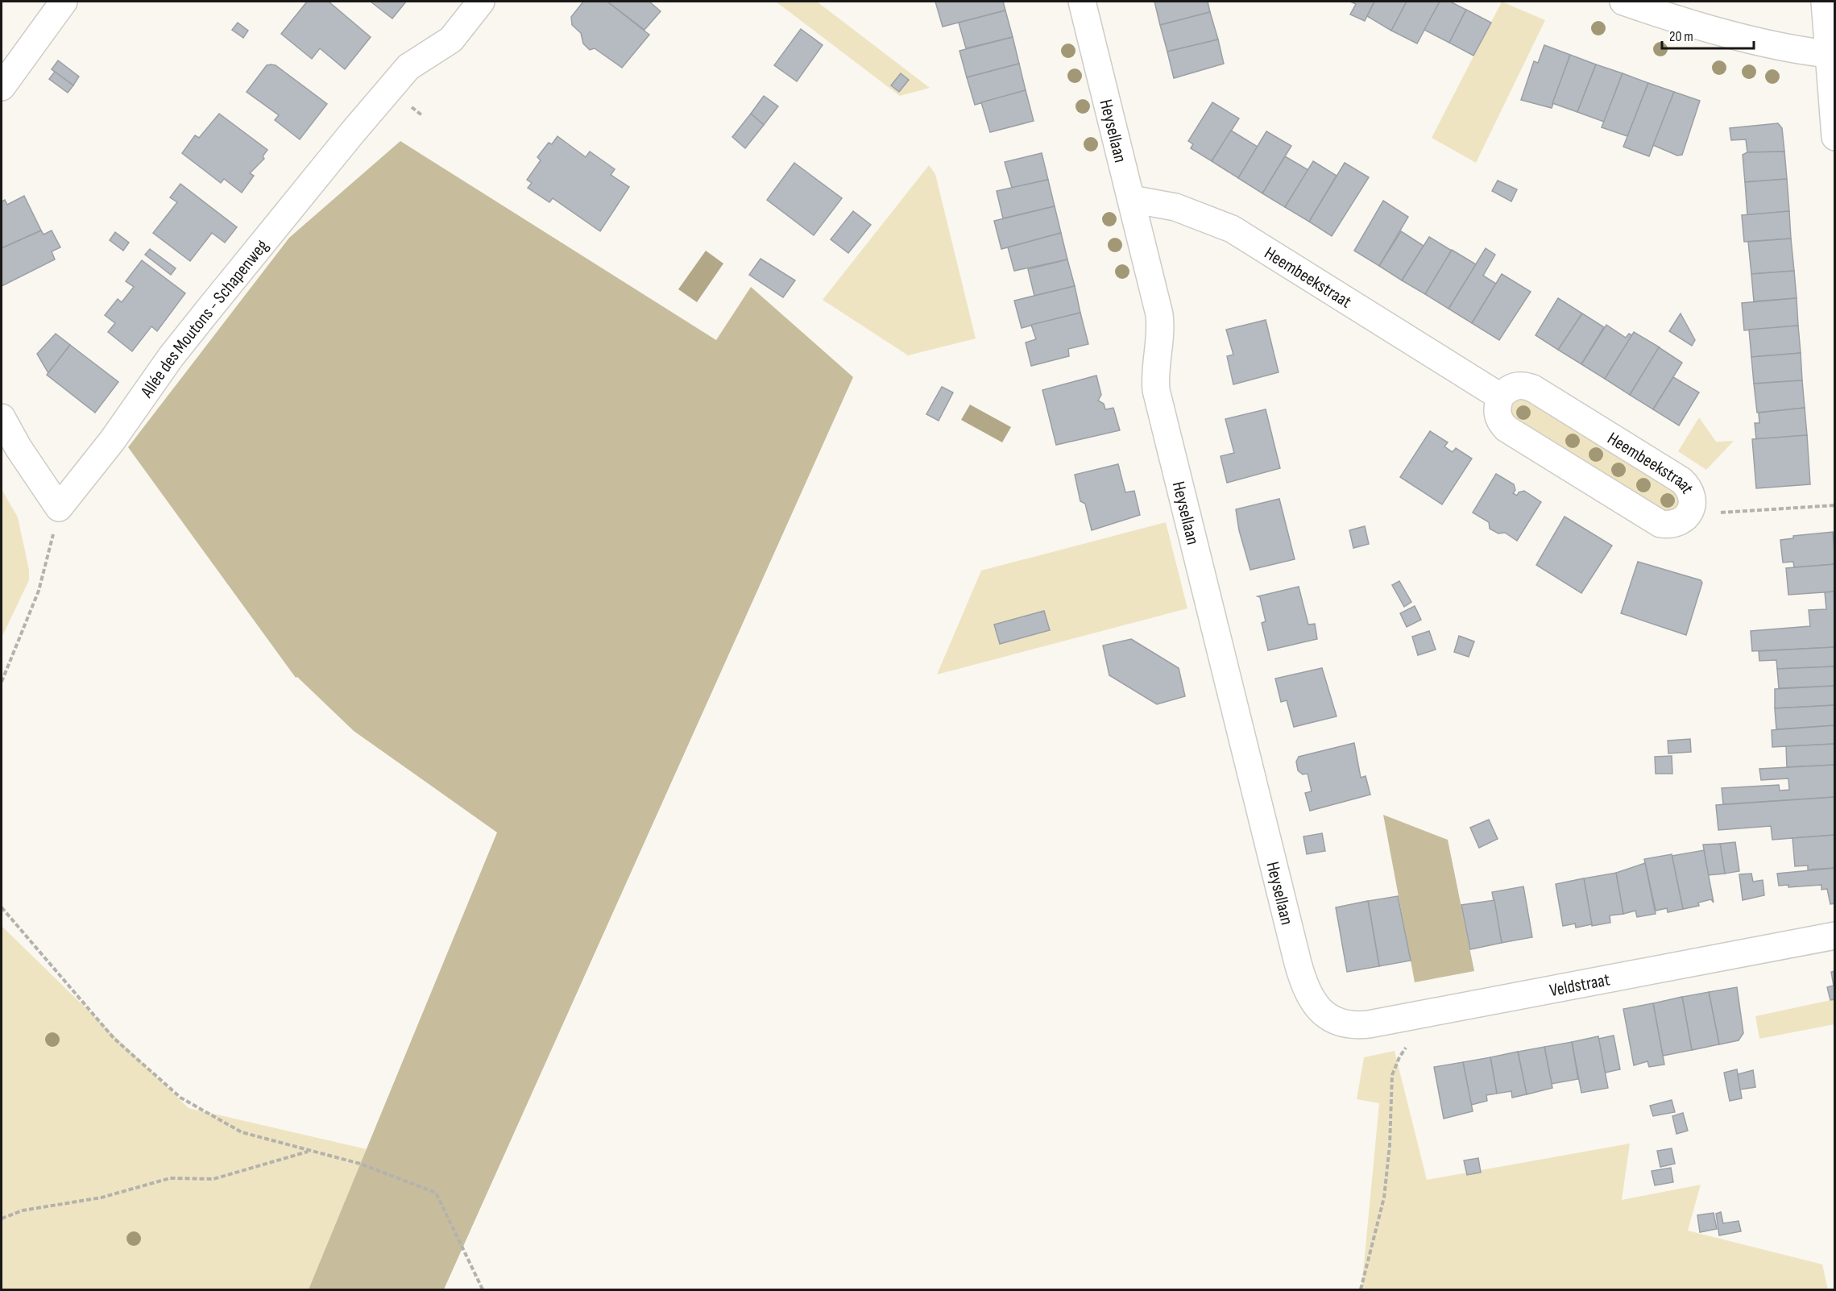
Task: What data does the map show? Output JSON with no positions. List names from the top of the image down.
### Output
{
  "streets": {
    "street": [
      "Heysellaan",
      "Heembeekstraat",
      "Allée des Moutons - Schapenweg",
      "Veldstraat"
    ]
  },
  "crossings": [
    ["Heysellaan", "Heembeekstraat"],
    ["Heysellaan", "Veldstraat"]
  ],
  "scale_bar": "20 m"
}
